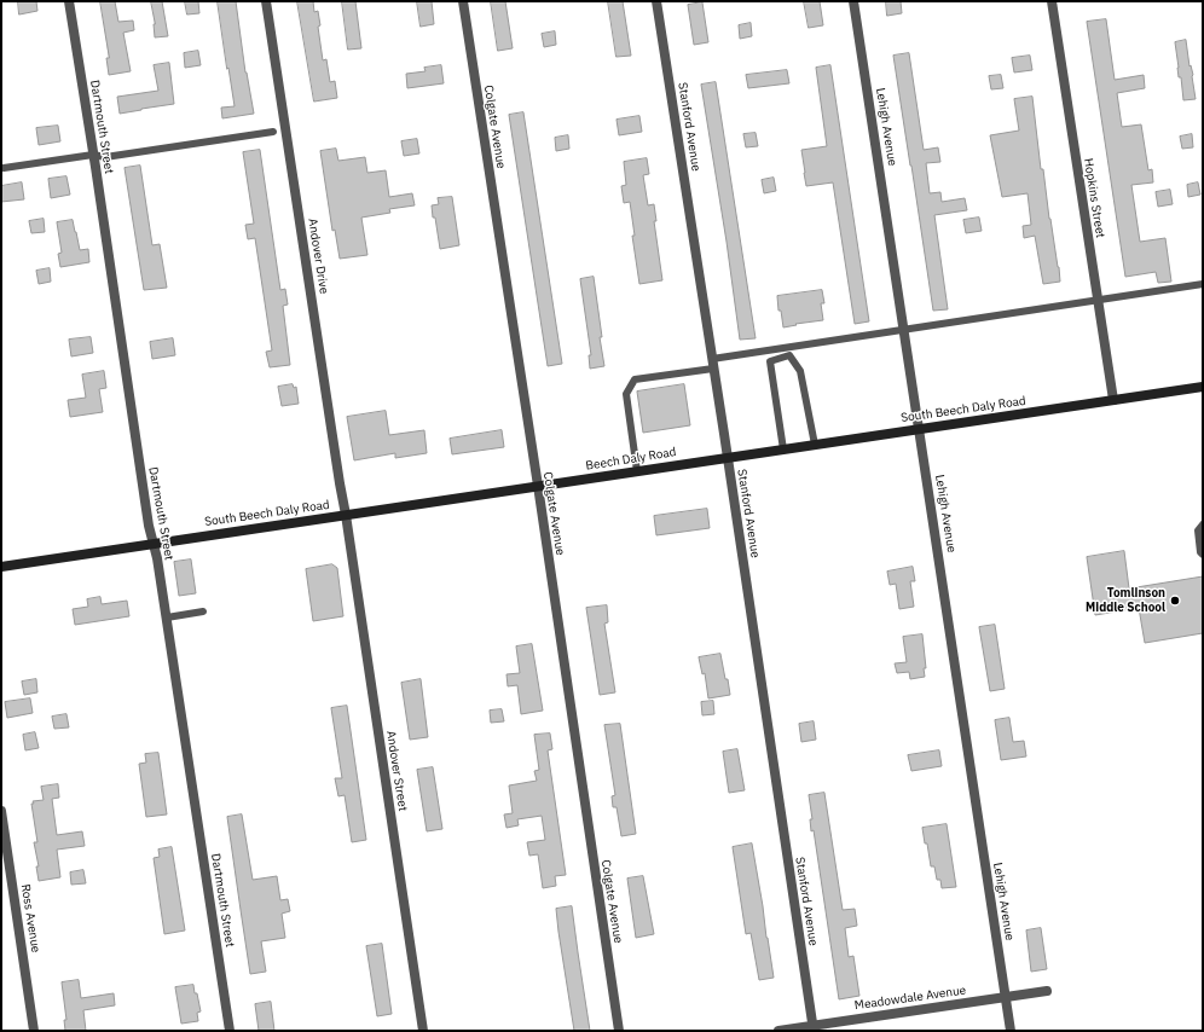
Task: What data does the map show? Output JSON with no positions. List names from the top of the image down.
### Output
{
  "streets": {
    "main road": ["South Beech Daly Road", "Beech Daly Road"],
    "street": [
      "Dartmouth Street",
      "Colgate Avenue",
      "Stanford Avenue",
      "Lehigh Avenue",
      "Hopkins Street",
      "Andover Drive",
      "Andover Street",
      "Ross Avenue",
      "Meadowdale Avenue"
    ]
  },
  "crossings": [
    ["Dartmouth Street", "South Beech Daly Road"],
    ["Colgate Avenue", "South Beech Daly Road"],
    ["Colgate Avenue", "Beech Daly Road"],
    ["Stanford Avenue", "South Beech Daly Road"],
    ["Stanford Avenue", "Beech Daly Road"],
    ["Stanford Avenue", "Meadowdale Avenue"],
    ["Lehigh Avenue", "South Beech Daly Road"],
    ["Lehigh Avenue", "Meadowdale Avenue"],
    ["Hopkins Street", "South Beech Daly Road"],
    ["Andover Drive", "South Beech Daly Road"],
    ["Andover Drive", "Andover Street"],
    ["South Beech Daly Road", "Beech Daly Road"],
    ["South Beech Daly Road", "Andover Street"]
  ],
  "places": ["Tomlinson Middle School"]
}
